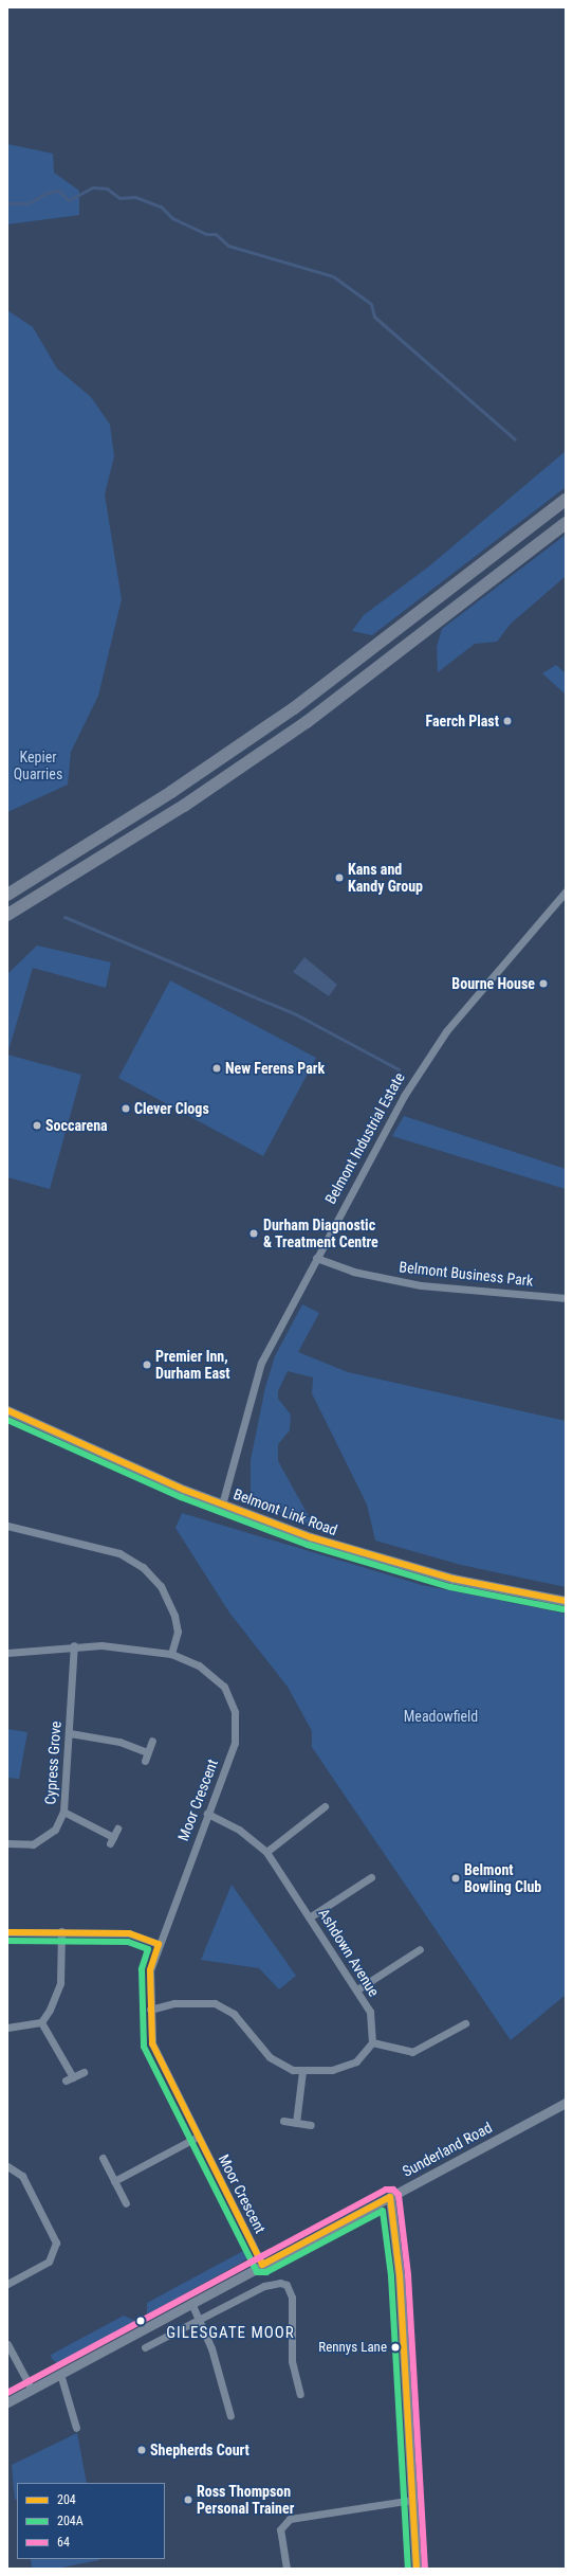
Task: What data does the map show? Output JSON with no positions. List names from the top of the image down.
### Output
{
  "streets": {
    "street": [
      "Belmont Industrial Estate",
      "Belmont Business Park",
      "Belmont Link Road",
      "Cypress Grove",
      "Moor Crescent",
      "Ashdown Avenue",
      "Sunderland Road"
    ]
  },
  "crossings": [
    ["Belmont Industrial Estate", "Belmont Business Park"],
    ["Belmont Industrial Estate", "Belmont Link Road"],
    ["Cypress Grove", "Moor Crescent"],
    ["Moor Crescent", "Ashdown Avenue"],
    ["Moor Crescent", "Sunderland Road"]
  ],
  "districts": ["GILESGATE MOOR"],
  "parks": ["Kepier Quarries", "Meadowfield"],
  "places": [
    "Faerch Plast",
    "Kans and Kandy Group",
    "Bourne House",
    "New Ferens Park",
    "Clever Clogs",
    "Soccarena",
    "Durham Diagnostic & Treatment Centre",
    "Premier Inn, Durham East",
    "Belmont Bowling Club",
    "Rennys Lane",
    "Shepherds Court",
    "Ross Thompson Personal Trainer"
  ],
  "lines": ["transit line 204", "transit line 204A", "transit line 64"],
  "legend": ["204", "204A", "64"]
}
